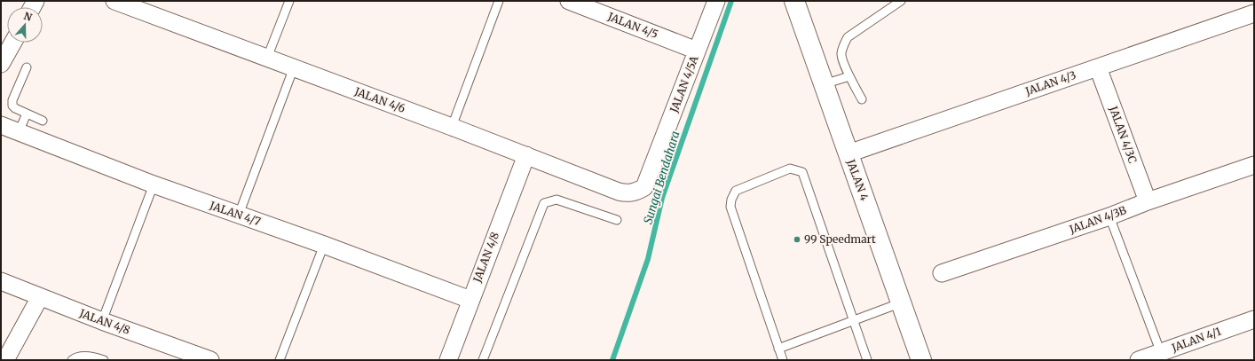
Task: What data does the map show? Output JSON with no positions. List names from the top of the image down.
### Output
{
  "streets": {
    "street": [
      "JALAN 4/5",
      "JALAN 4/3",
      "JALAN 4/5A",
      "JALAN 4/6",
      "JALAN 4/3C",
      "JALAN 4",
      "JALAN 4/7",
      "JALAN 4/3B",
      "JALAN 4/8",
      "JALAN 4/1"
    ]
  },
  "crossings": [
    ["JALAN 4/5", "JALAN 4/5A"],
    ["JALAN 4/3", "JALAN 4/3C"],
    ["JALAN 4/3", "JALAN 4"],
    ["JALAN 4/5A", "JALAN 4/6"],
    ["JALAN 4/6", "JALAN 4/8"],
    ["JALAN 4/3C", "JALAN 4/3B"],
    ["JALAN 4/7", "JALAN 4/8"]
  ],
  "water": ["Sungai Bendahara"],
  "places": ["99 Speedmart"],
  "north": "top"
}
